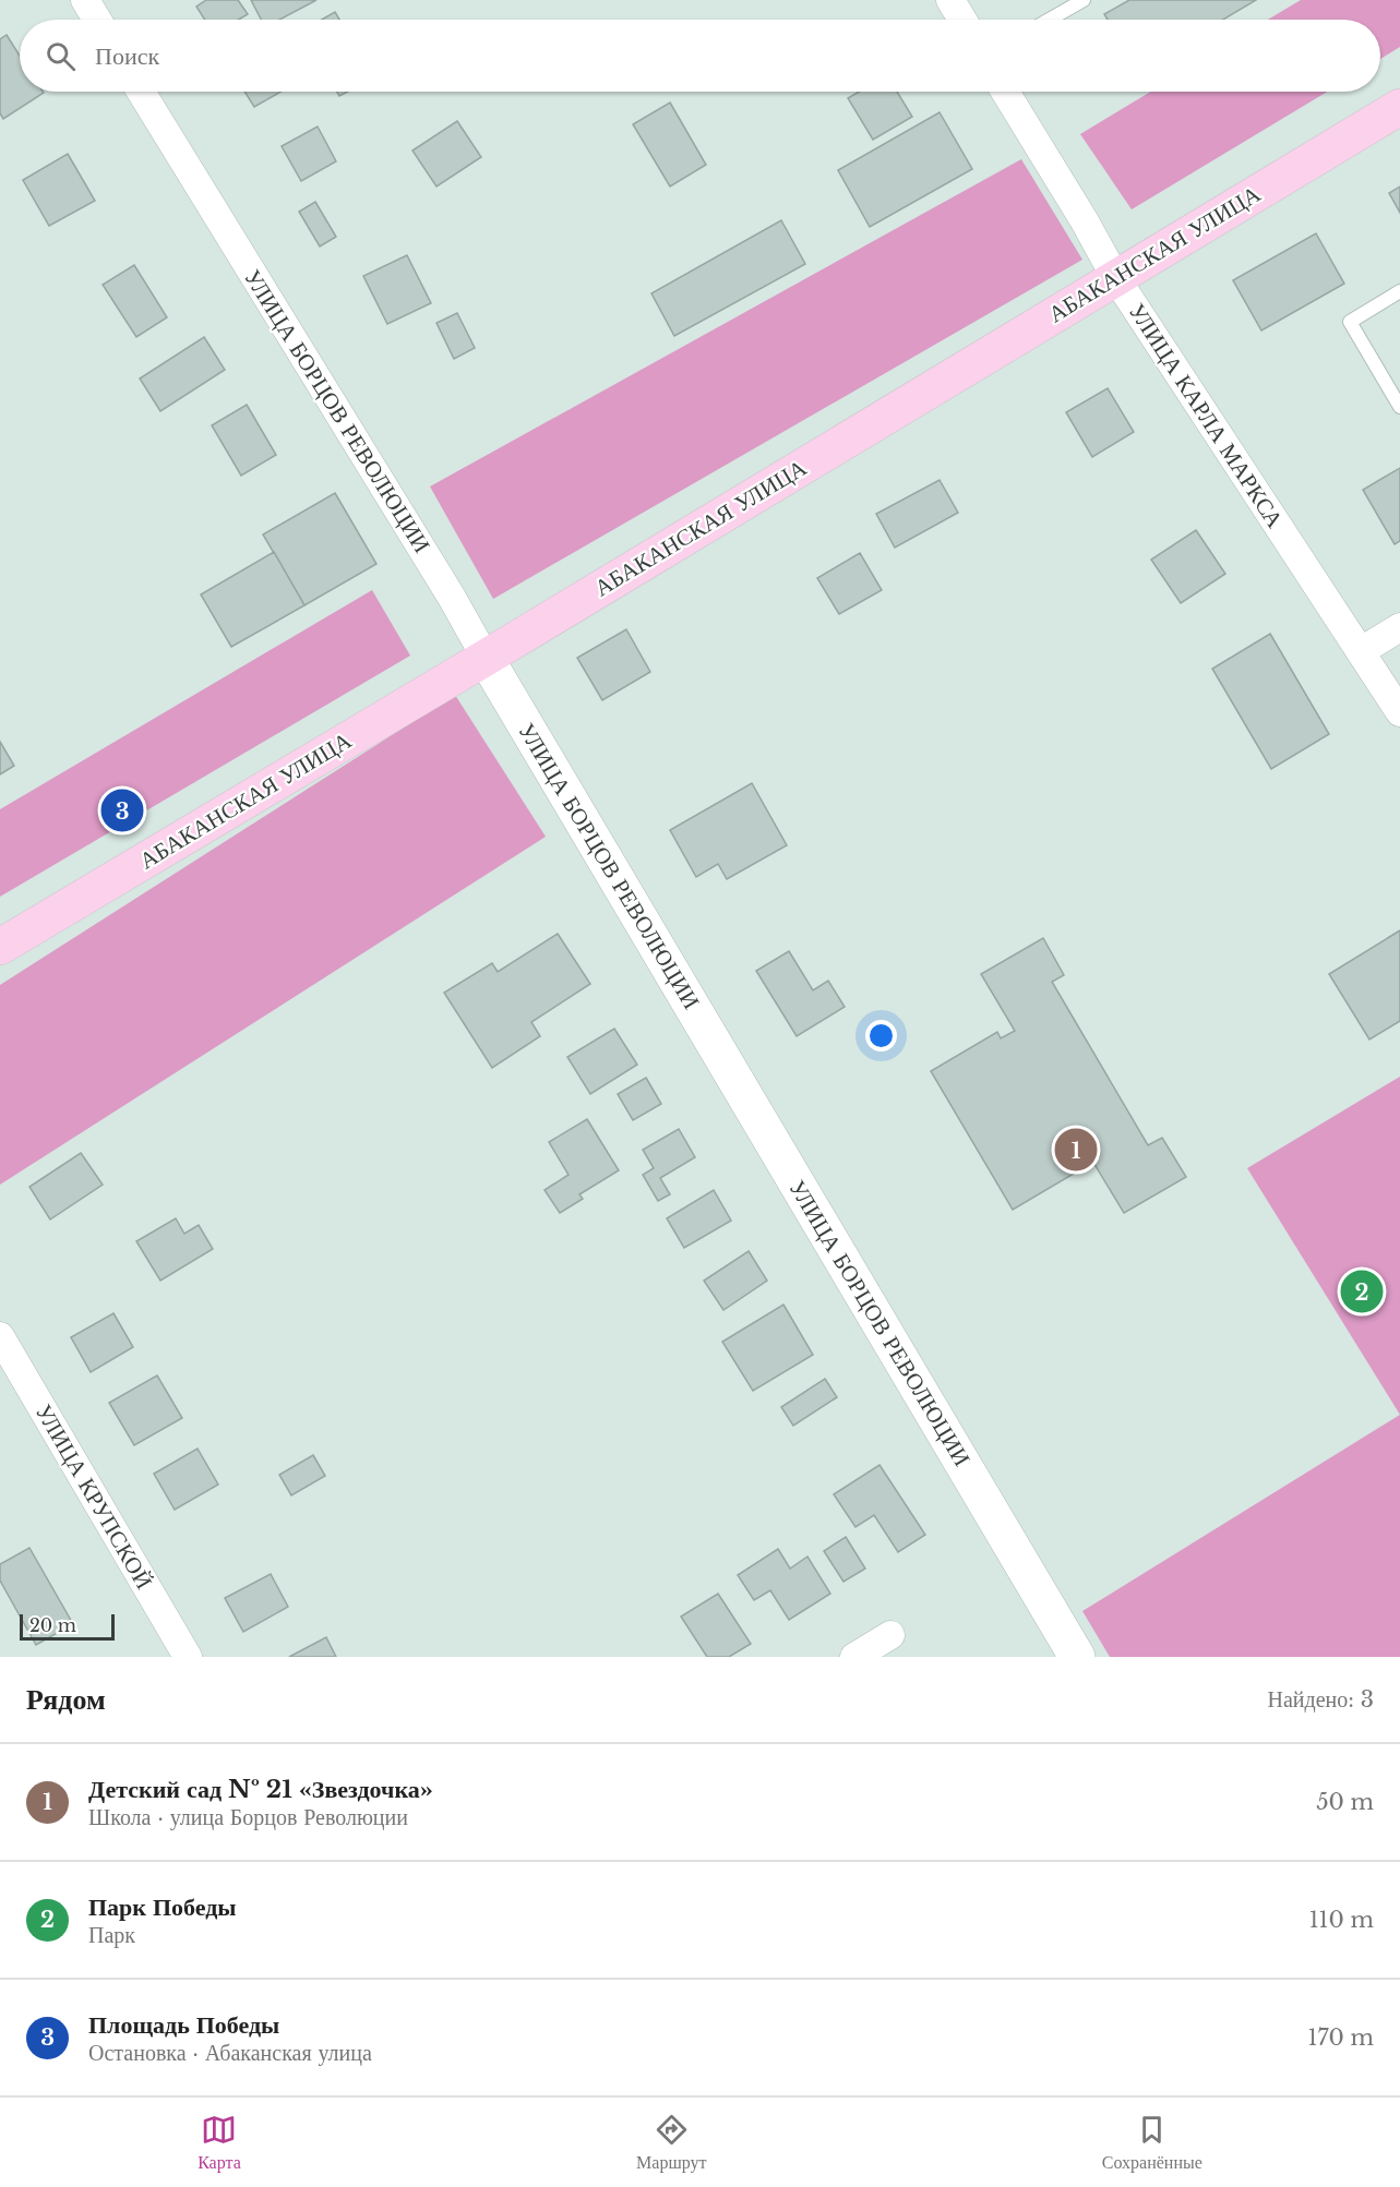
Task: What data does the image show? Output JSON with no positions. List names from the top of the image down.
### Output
{
  "streets": {
    "main road": ["АБАКАНСКАЯ УЛИЦА"],
    "street": ["УЛИЦА БОРЦОВ РЕВОЛЮЦИИ", "УЛИЦА КАРЛА МАРКСА", "УЛИЦА КРУПСКОЙ"]
  },
  "crossings": [
    ["АБАКАНСКАЯ УЛИЦА", "УЛИЦА БОРЦОВ РЕВОЛЮЦИИ"],
    ["АБАКАНСКАЯ УЛИЦА", "УЛИЦА КАРЛА МАРКСА"]
  ],
  "scale_bar": "20 m",
  "page": {
    "search": "Поиск",
    "pins": ["3", "1", "2"],
    "scale": "20 m",
    "heading": ["Рядом", "Найдено: 3"],
    "list": [
      {
        "mark": "1",
        "name": "Детский сад № 21 «Звездочка»",
        "note": "Школа · улица Борцов Революции",
        "value": "50 m"
      },
      {
        "mark": "2",
        "name": "Парк Победы",
        "note": "Парк",
        "value": "110 m"
      },
      {
        "mark": "3",
        "name": "Площадь Победы",
        "note": "Остановка · Абаканская улица",
        "value": "170 m"
      }
    ],
    "nav": ["Карта", "Маршрут", "Сохранённые"]
  }
}
